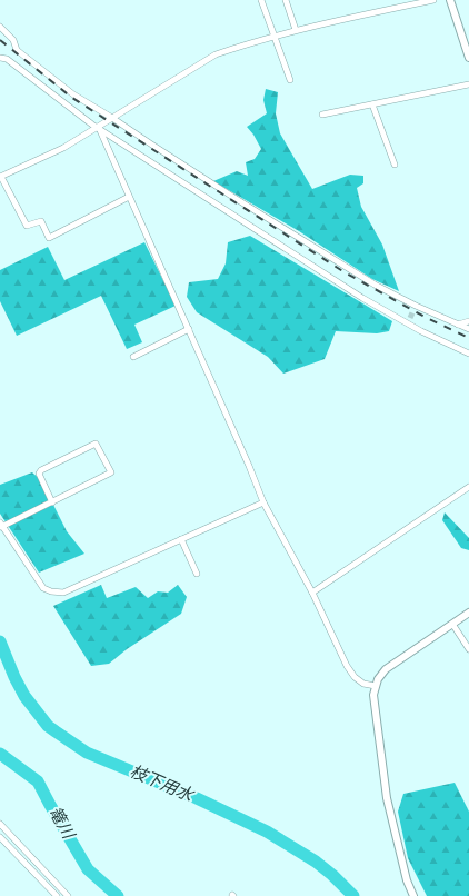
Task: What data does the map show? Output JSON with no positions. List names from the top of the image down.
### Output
{
  "water": ["枝下用水", "篭川"]
}
